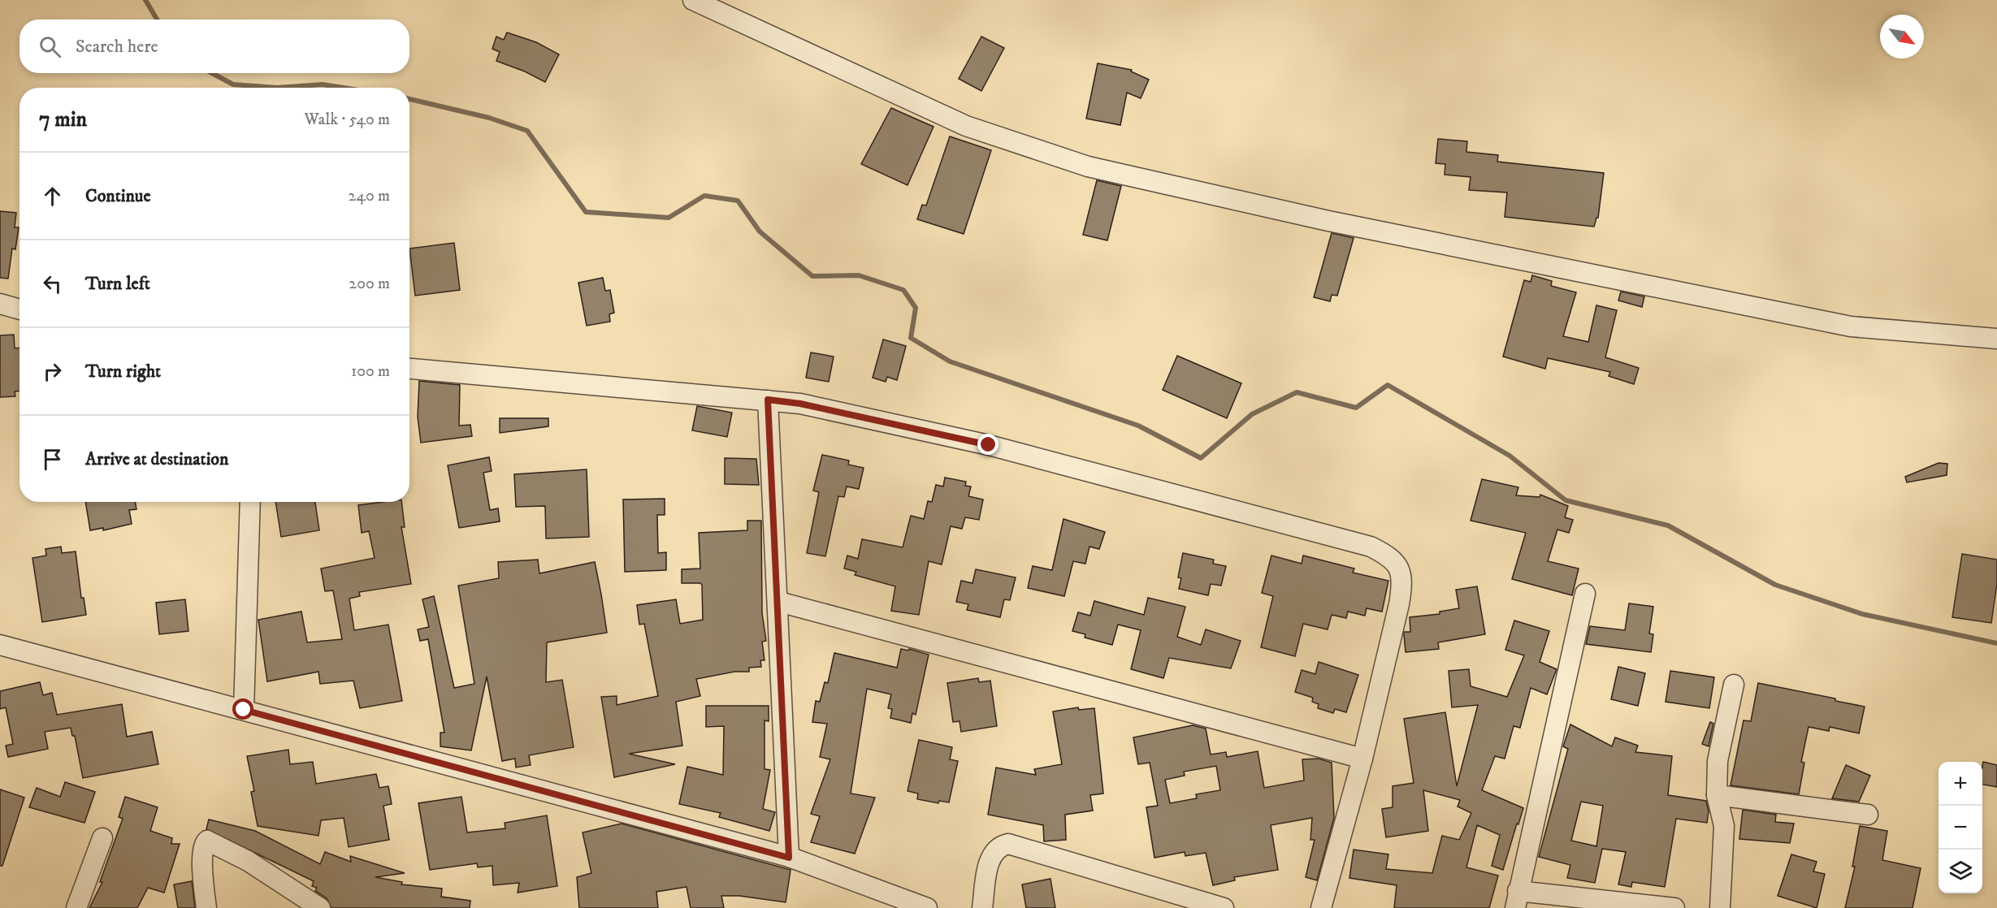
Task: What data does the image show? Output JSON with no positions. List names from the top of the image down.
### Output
{
  "north": "bottom right",
  "page": {
    "search": "Search here",
    "heading": ["7 min", "Walk · 540 m"],
    "list": [
      ["Continue", "240 m"],
      ["Turn left", "200 m"],
      ["Turn right", "100 m"],
      "Arrive at destination"
    ],
    "map_buttons": ["+", "−"]
  }
}
